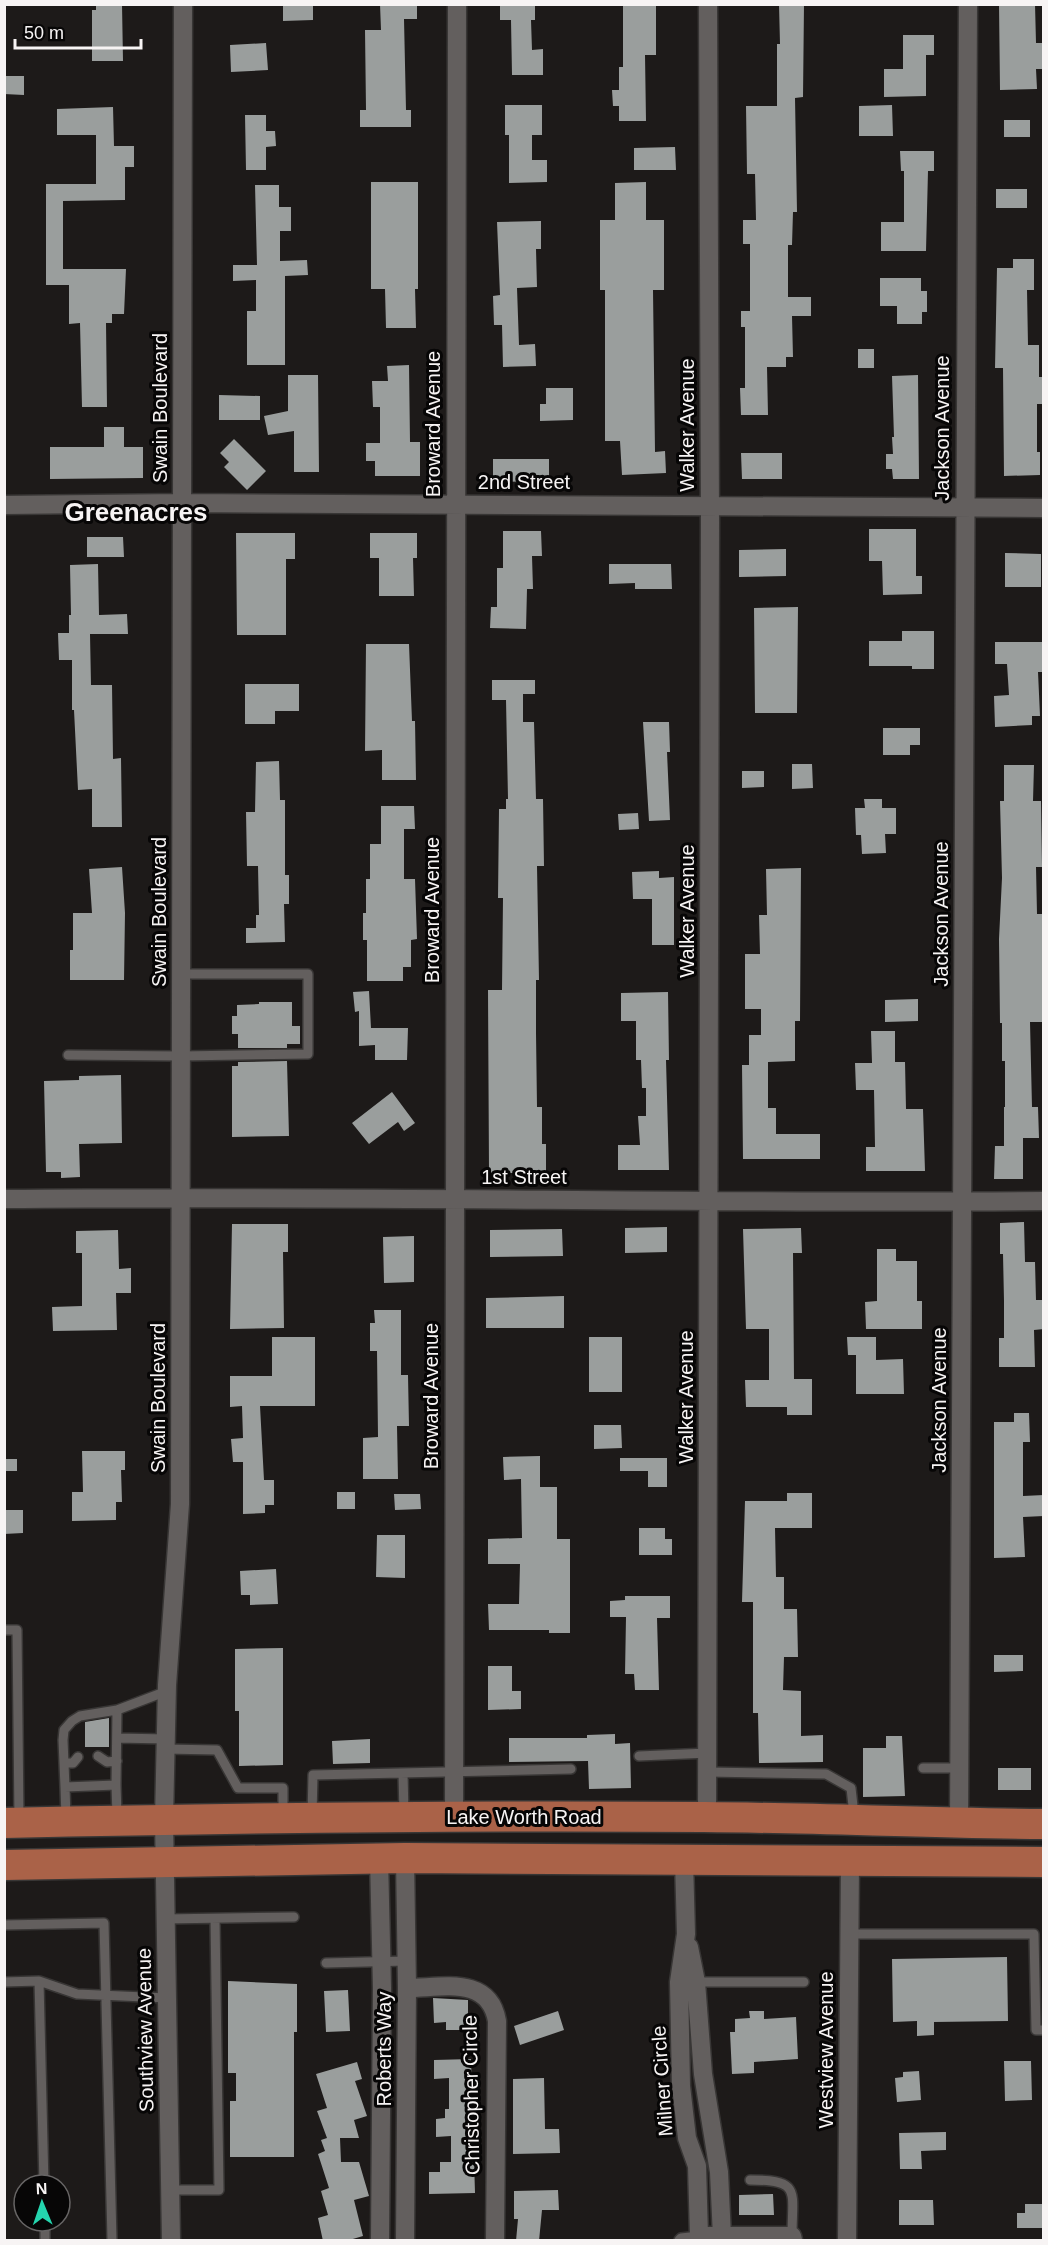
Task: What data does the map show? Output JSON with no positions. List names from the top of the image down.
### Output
{
  "streets": {
    "main road": ["Lake Worth Road"],
    "street": [
      "Swain Boulevard",
      "Broward Avenue",
      "Walker Avenue",
      "Jackson Avenue",
      "2nd Street",
      "1st Street",
      "Southview Avenue",
      "Roberts Way",
      "Westview Avenue",
      "Milner Circle",
      "Christopher Circle"
    ]
  },
  "crossings": [
    ["Swain Boulevard", "2nd Street"],
    ["Swain Boulevard", "1st Street"],
    ["Swain Boulevard", "Lake Worth Road"],
    ["Swain Boulevard", "Southview Avenue"],
    ["Broward Avenue", "2nd Street"],
    ["Broward Avenue", "1st Street"],
    ["Broward Avenue", "Lake Worth Road"],
    ["Walker Avenue", "2nd Street"],
    ["Walker Avenue", "1st Street"],
    ["Walker Avenue", "Lake Worth Road"],
    ["Jackson Avenue", "2nd Street"],
    ["Jackson Avenue", "1st Street"],
    ["Jackson Avenue", "Lake Worth Road"],
    ["Lake Worth Road", "Southview Avenue"],
    ["Lake Worth Road", "Roberts Way"],
    ["Lake Worth Road", "Westview Avenue"],
    ["Lake Worth Road", "Milner Circle"],
    ["Roberts Way", "Christopher Circle"]
  ],
  "districts": ["Greenacres"],
  "scale_bar": "50 m",
  "north": "top"
}
